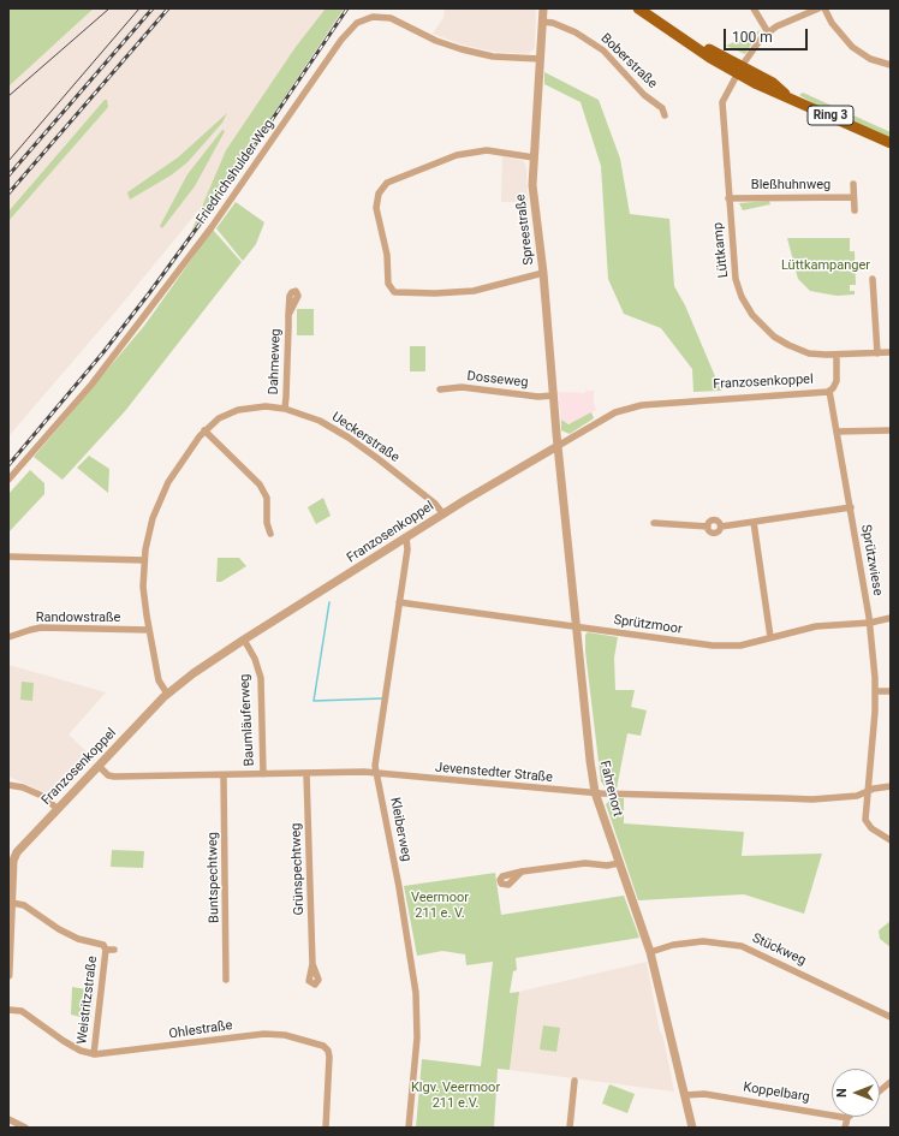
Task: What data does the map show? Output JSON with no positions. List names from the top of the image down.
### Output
{
  "streets": {
    "main road": ["Ring 3"],
    "street": [
      "Boberstraße",
      "Friedrichshulder Weg",
      "Bleßhuhnweg",
      "Spreestraße",
      "Lüttkamp",
      "Dahmeweg",
      "Dosseweg",
      "Franzosenkoppel",
      "Ueckerstraße",
      "Sprützwiese",
      "Randowstraße",
      "Sprützmoor",
      "Baumläuferweg",
      "Jevenstedter Straße",
      "Fahrenort",
      "Kleiberweg",
      "Grünspechtweg",
      "Buntspechtweg",
      "Stückweg",
      "Weistritzstraße",
      "Ohlestraße",
      "Koppelbarg"
    ]
  },
  "crossings": [
    ["Boberstraße", "Spreestraße"],
    ["Ring 3", "Lüttkamp"],
    ["Friedrichshulder Weg", "Spreestraße"],
    ["Bleßhuhnweg", "Lüttkamp"],
    ["Spreestraße", "Dosseweg"],
    ["Spreestraße", "Franzosenkoppel"],
    ["Spreestraße", "Fahrenort"],
    ["Lüttkamp", "Franzosenkoppel"],
    ["Dahmeweg", "Ueckerstraße"],
    ["Franzosenkoppel", "Ueckerstraße"],
    ["Franzosenkoppel", "Sprützwiese"],
    ["Franzosenkoppel", "Baumläuferweg"],
    ["Franzosenkoppel", "Jevenstedter Straße"],
    ["Franzosenkoppel", "Fahrenort"],
    ["Franzosenkoppel", "Kleiberweg"],
    ["Ueckerstraße", "Randowstraße"],
    ["Sprützwiese", "Sprützmoor"],
    ["Sprützwiese", "Jevenstedter Straße"],
    ["Sprützmoor", "Fahrenort"],
    ["Sprützmoor", "Kleiberweg"],
    ["Baumläuferweg", "Jevenstedter Straße"],
    ["Jevenstedter Straße", "Fahrenort"],
    ["Jevenstedter Straße", "Kleiberweg"],
    ["Jevenstedter Straße", "Grünspechtweg"],
    ["Jevenstedter Straße", "Buntspechtweg"],
    ["Fahrenort", "Stückweg"],
    ["Fahrenort", "Koppelbarg"],
    ["Weistritzstraße", "Ohlestraße"]
  ],
  "parks": ["Lüttkampanger", "Veermoor 211 e. V.", "Klgv. Veermoor 211 e.V."],
  "scale_bar": "100 m",
  "north": "left"
}
